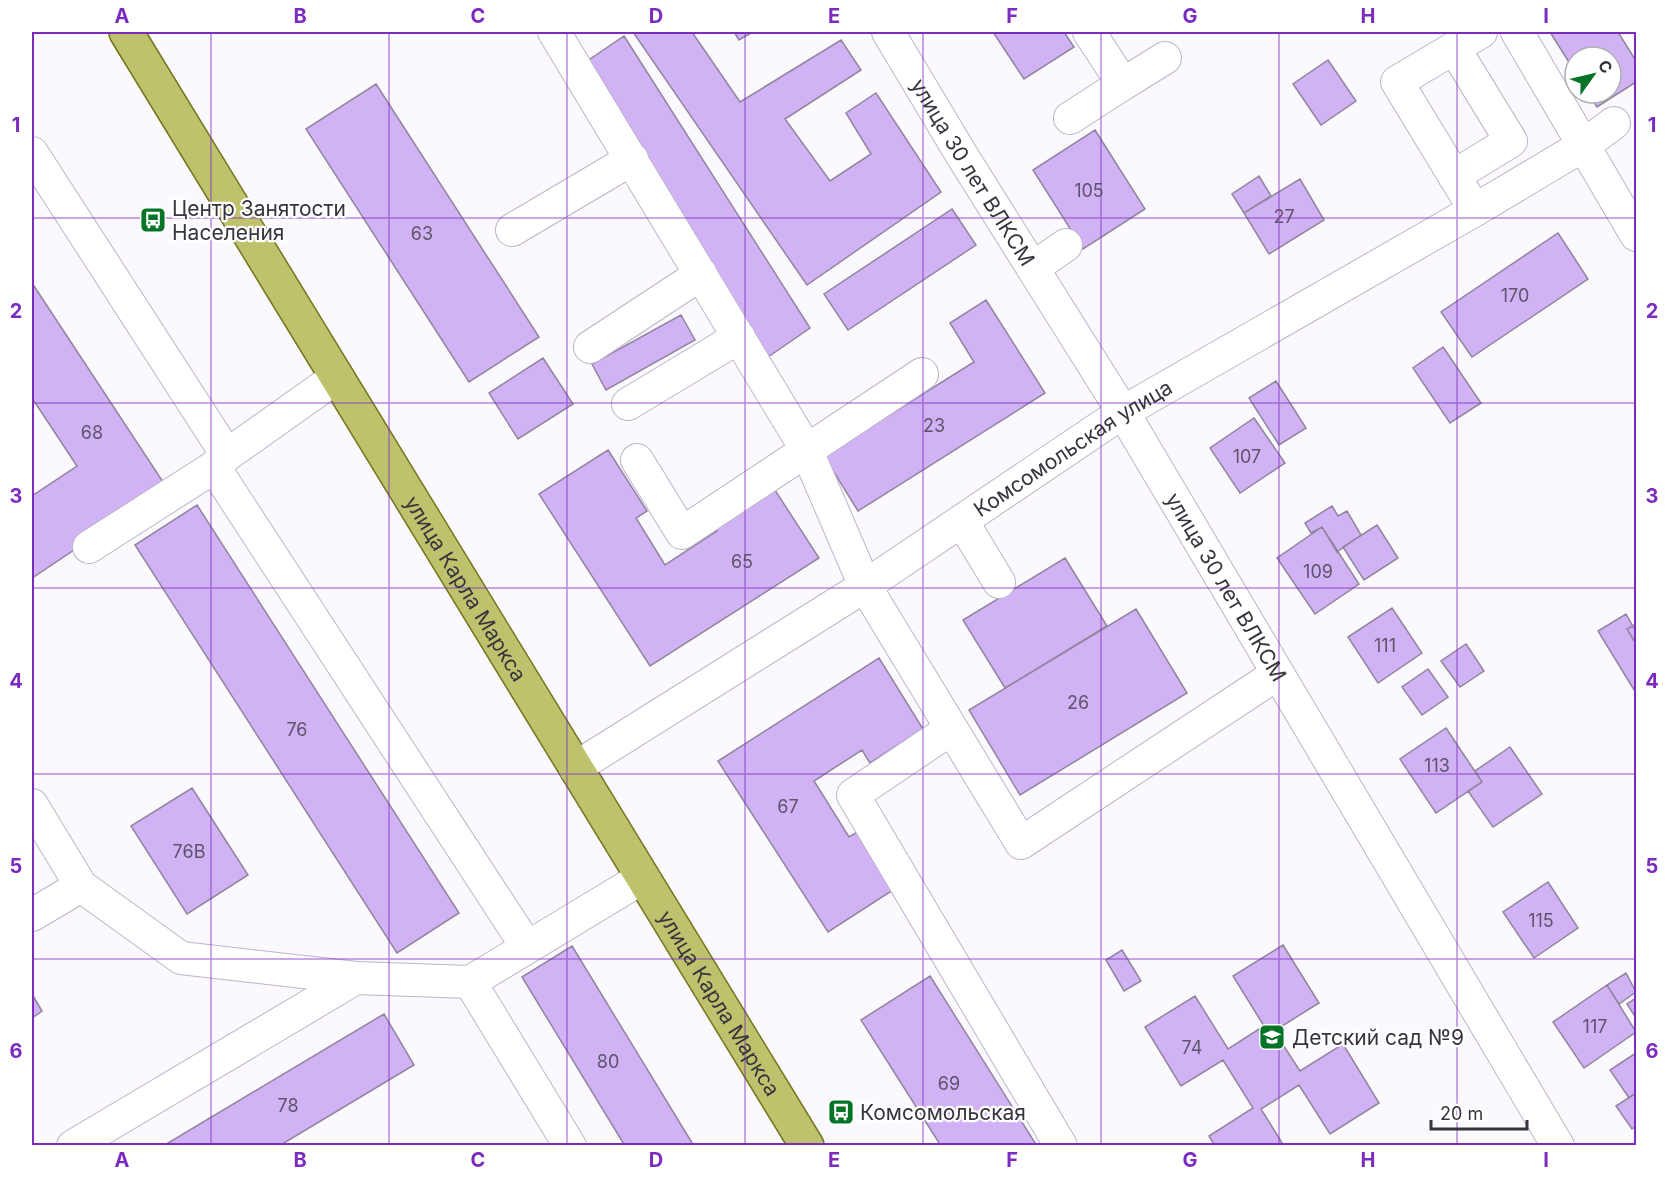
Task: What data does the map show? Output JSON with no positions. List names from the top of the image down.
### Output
{
  "streets": {
    "main road": ["улица Карла Маркса"],
    "street": ["улица 30 лет ВЛКСМ", "Комсомольская улица"]
  },
  "crossings": [
    ["улица 30 лет ВЛКСМ", "Комсомольская улица"],
    ["Комсомольская улица", "улица Карла Маркса"]
  ],
  "places": {
    "bus stop": ["Центр Занятости Населения", "Комсомольская"],
    "school or university": ["Детский сад №9"]
  },
  "house_numbers": [
    "105",
    "27",
    "63",
    "170",
    "23",
    "68",
    "107",
    "65",
    "109",
    "111",
    "26",
    "76",
    "113",
    "67",
    "76В",
    "115",
    "117",
    "74",
    "80",
    "69",
    "78"
  ],
  "scale_bar": "20 m",
  "north": "top right",
  "grid": {
    "columns": [
      "A",
      "B",
      "C",
      "D",
      "E",
      "F",
      "G",
      "H",
      "I"
    ],
    "rows": [
      "1",
      "2",
      "3",
      "4",
      "5",
      "6"
    ]
  }
}
